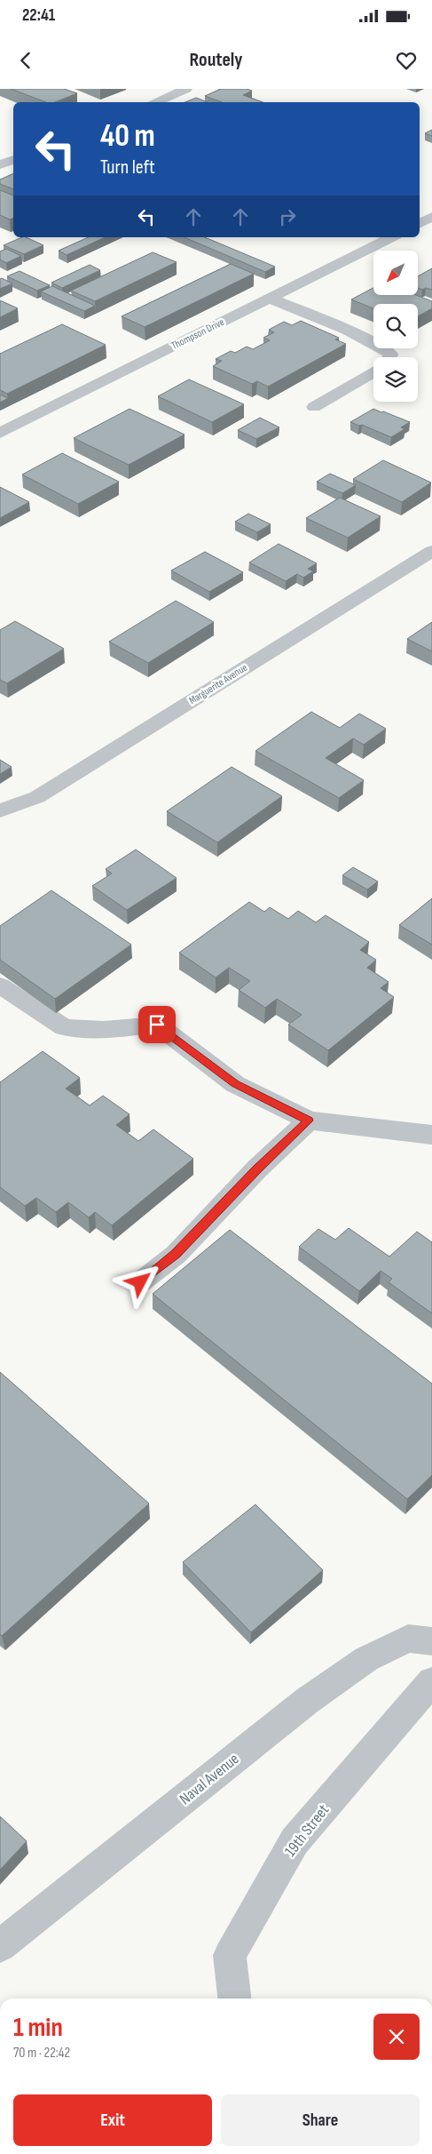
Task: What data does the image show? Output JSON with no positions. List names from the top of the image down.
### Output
{
  "streets": {
    "street": [
      "Thompson Drive",
      "Marguerite Avenue",
      "Naval Avenue",
      "19th Street"
    ]
  },
  "north": "bottom left",
  "page": {
    "status": "22:41",
    "header": "Routely",
    "turn": ["40 m", "Turn left"],
    "heading": ["1 min", "70 m · 22:42"],
    "buttons": ["Exit", "Share"]
  }
}
